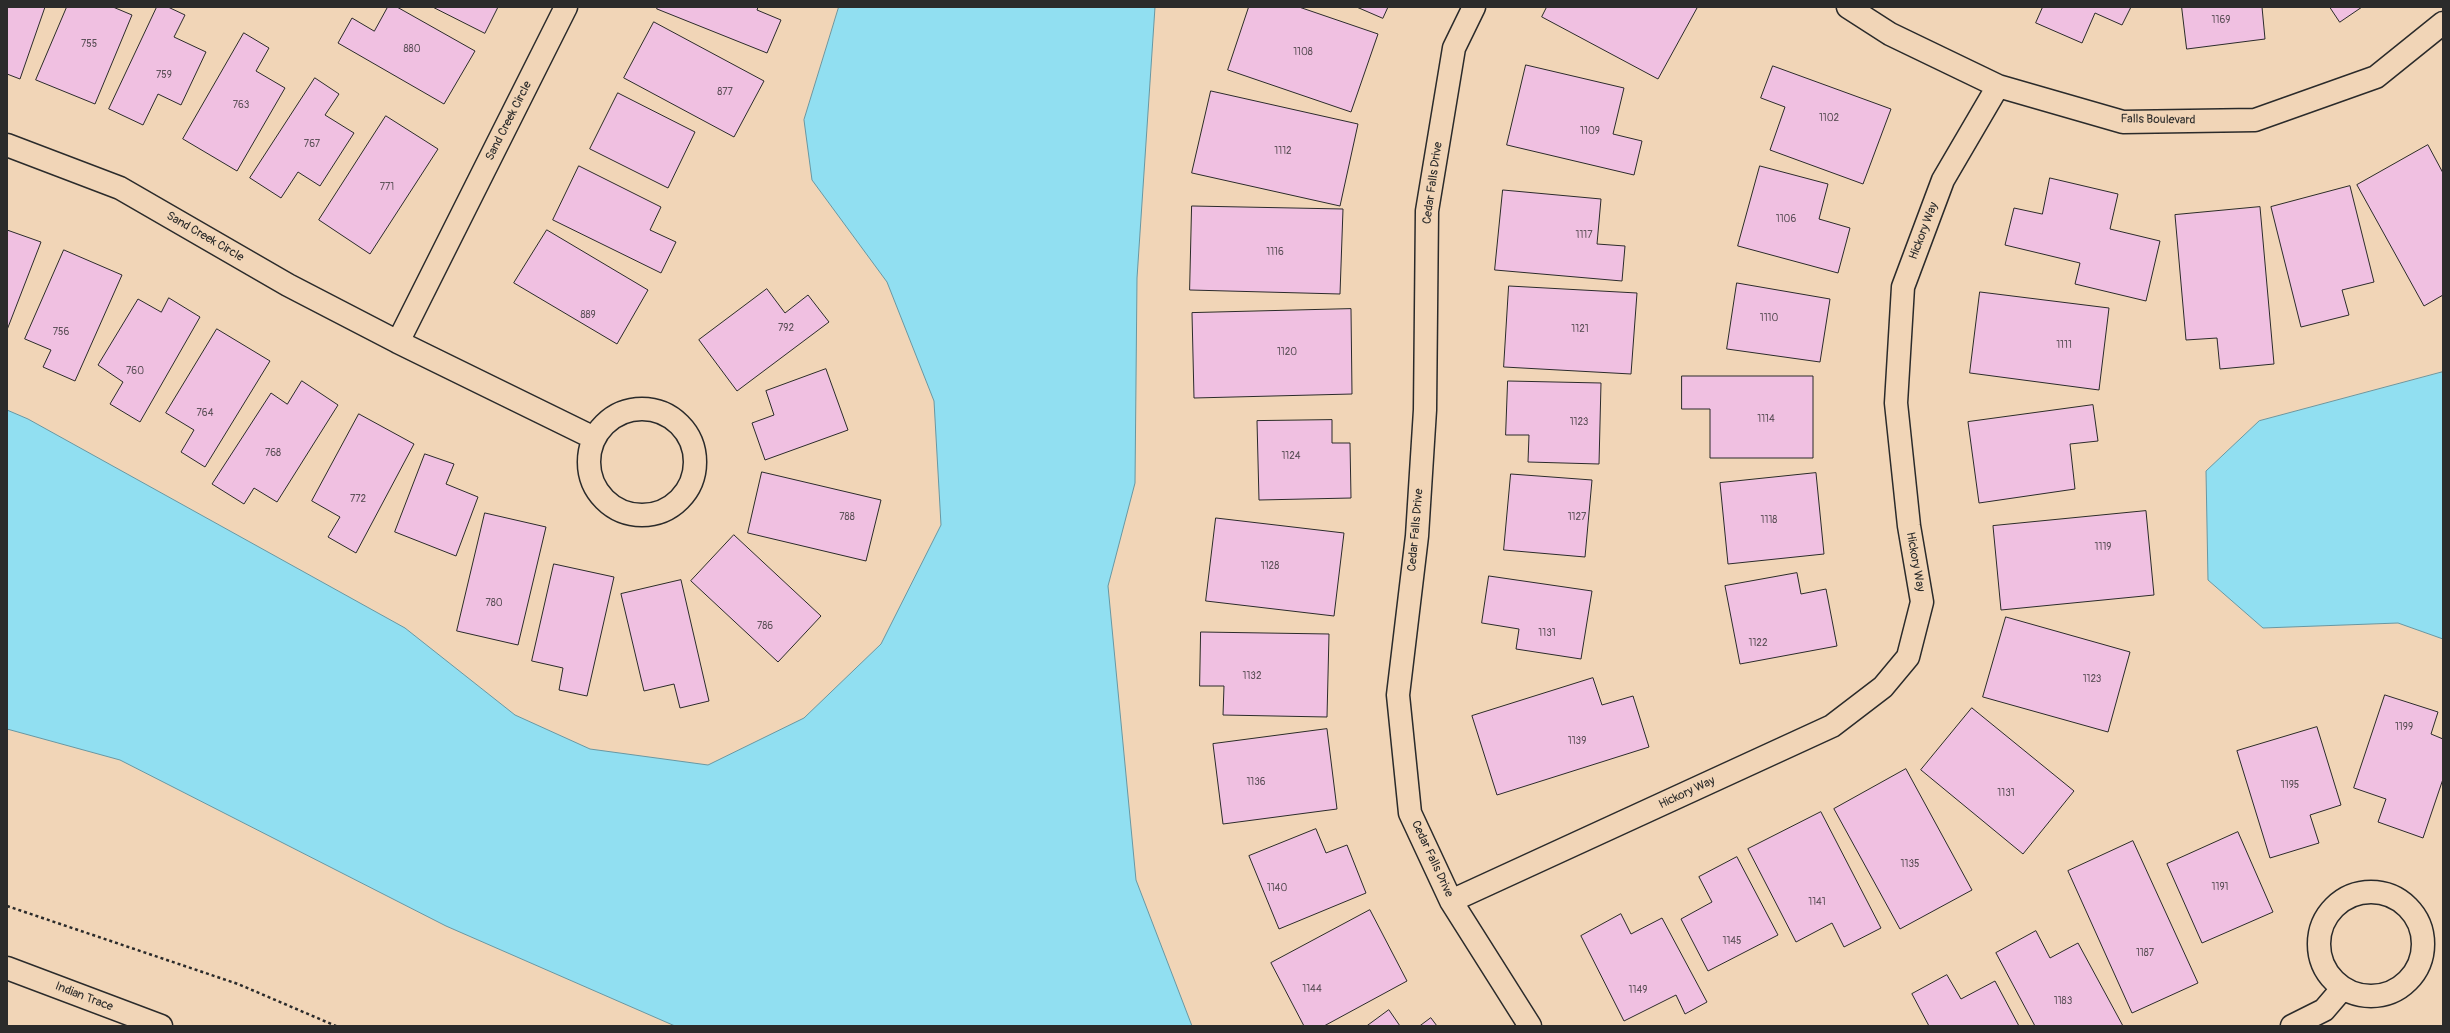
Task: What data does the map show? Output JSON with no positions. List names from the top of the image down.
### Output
{
  "streets": {
    "street": [
      "Falls Boulevard",
      "Sand Creek Circle",
      "Cedar Falls Drive",
      "Hickory Way",
      "Indian Trace"
    ]
  },
  "crossings": [
    ["Falls Boulevard", "Hickory Way"],
    ["Cedar Falls Drive", "Hickory Way"]
  ],
  "house_numbers": [
    "1169",
    "755",
    "880",
    "1108",
    "759",
    "877",
    "763",
    "1102",
    "1109",
    "767",
    "1112",
    "771",
    "1106",
    "1117",
    "1116",
    "889",
    "1110",
    "792",
    "1121",
    "756",
    "1111",
    "1120",
    "760",
    "764",
    "1114",
    "1123",
    "768",
    "1124",
    "772",
    "788",
    "1127",
    "1118",
    "1119",
    "1128",
    "780",
    "786",
    "1131",
    "1122",
    "1132",
    "1123",
    "1199",
    "1139",
    "1136",
    "1195",
    "1131",
    "1135",
    "1191",
    "1140",
    "1141",
    "1145",
    "1187",
    "1144",
    "1149",
    "1183"
  ]
}
